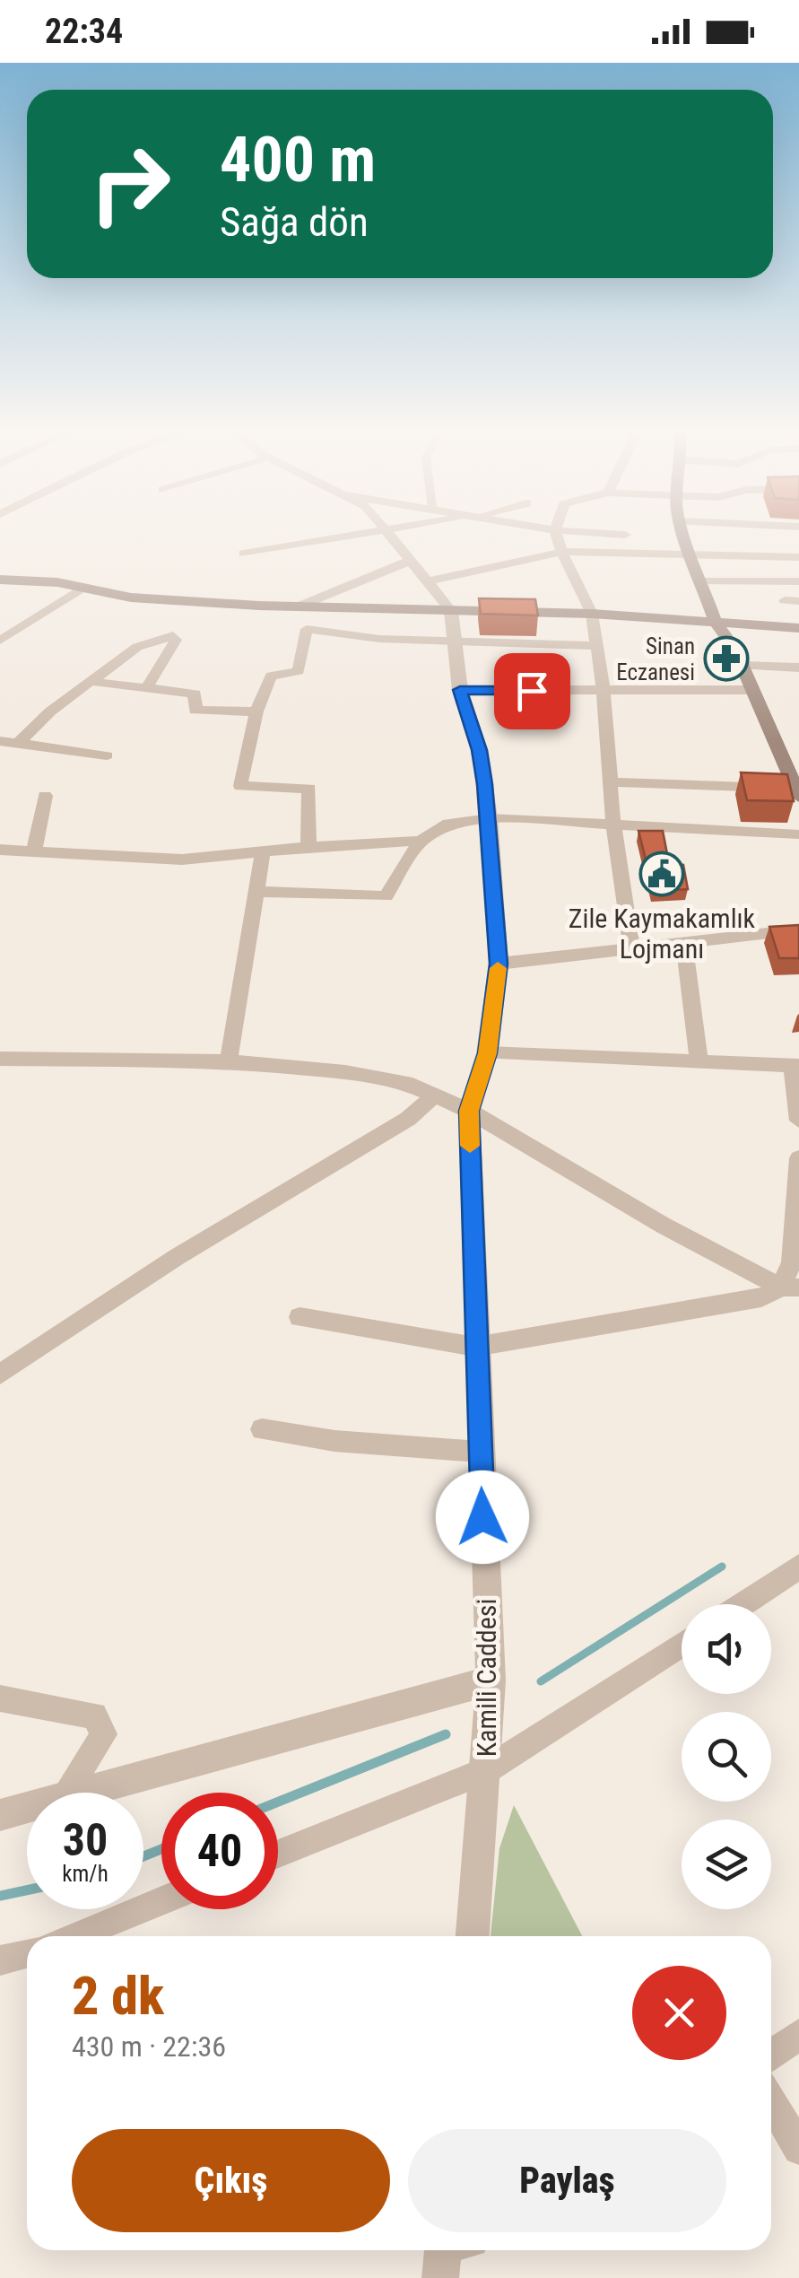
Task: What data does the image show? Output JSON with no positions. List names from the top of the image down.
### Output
{
  "streets": {
    "street": ["Kamili Caddesi"]
  },
  "places": {
    "pharmacy": ["Sinan Eczanesi"],
    "public building": ["Zile Kaymakamlık Lojmanı"]
  },
  "page": {
    "status": "22:34",
    "turn": ["400 m", "Sağa dön"],
    "speed": "30 km/h",
    "limit": "40",
    "heading": ["2 dk", "430 m · 22:36"],
    "buttons": ["Çıkış", "Paylaş"]
  }
}
